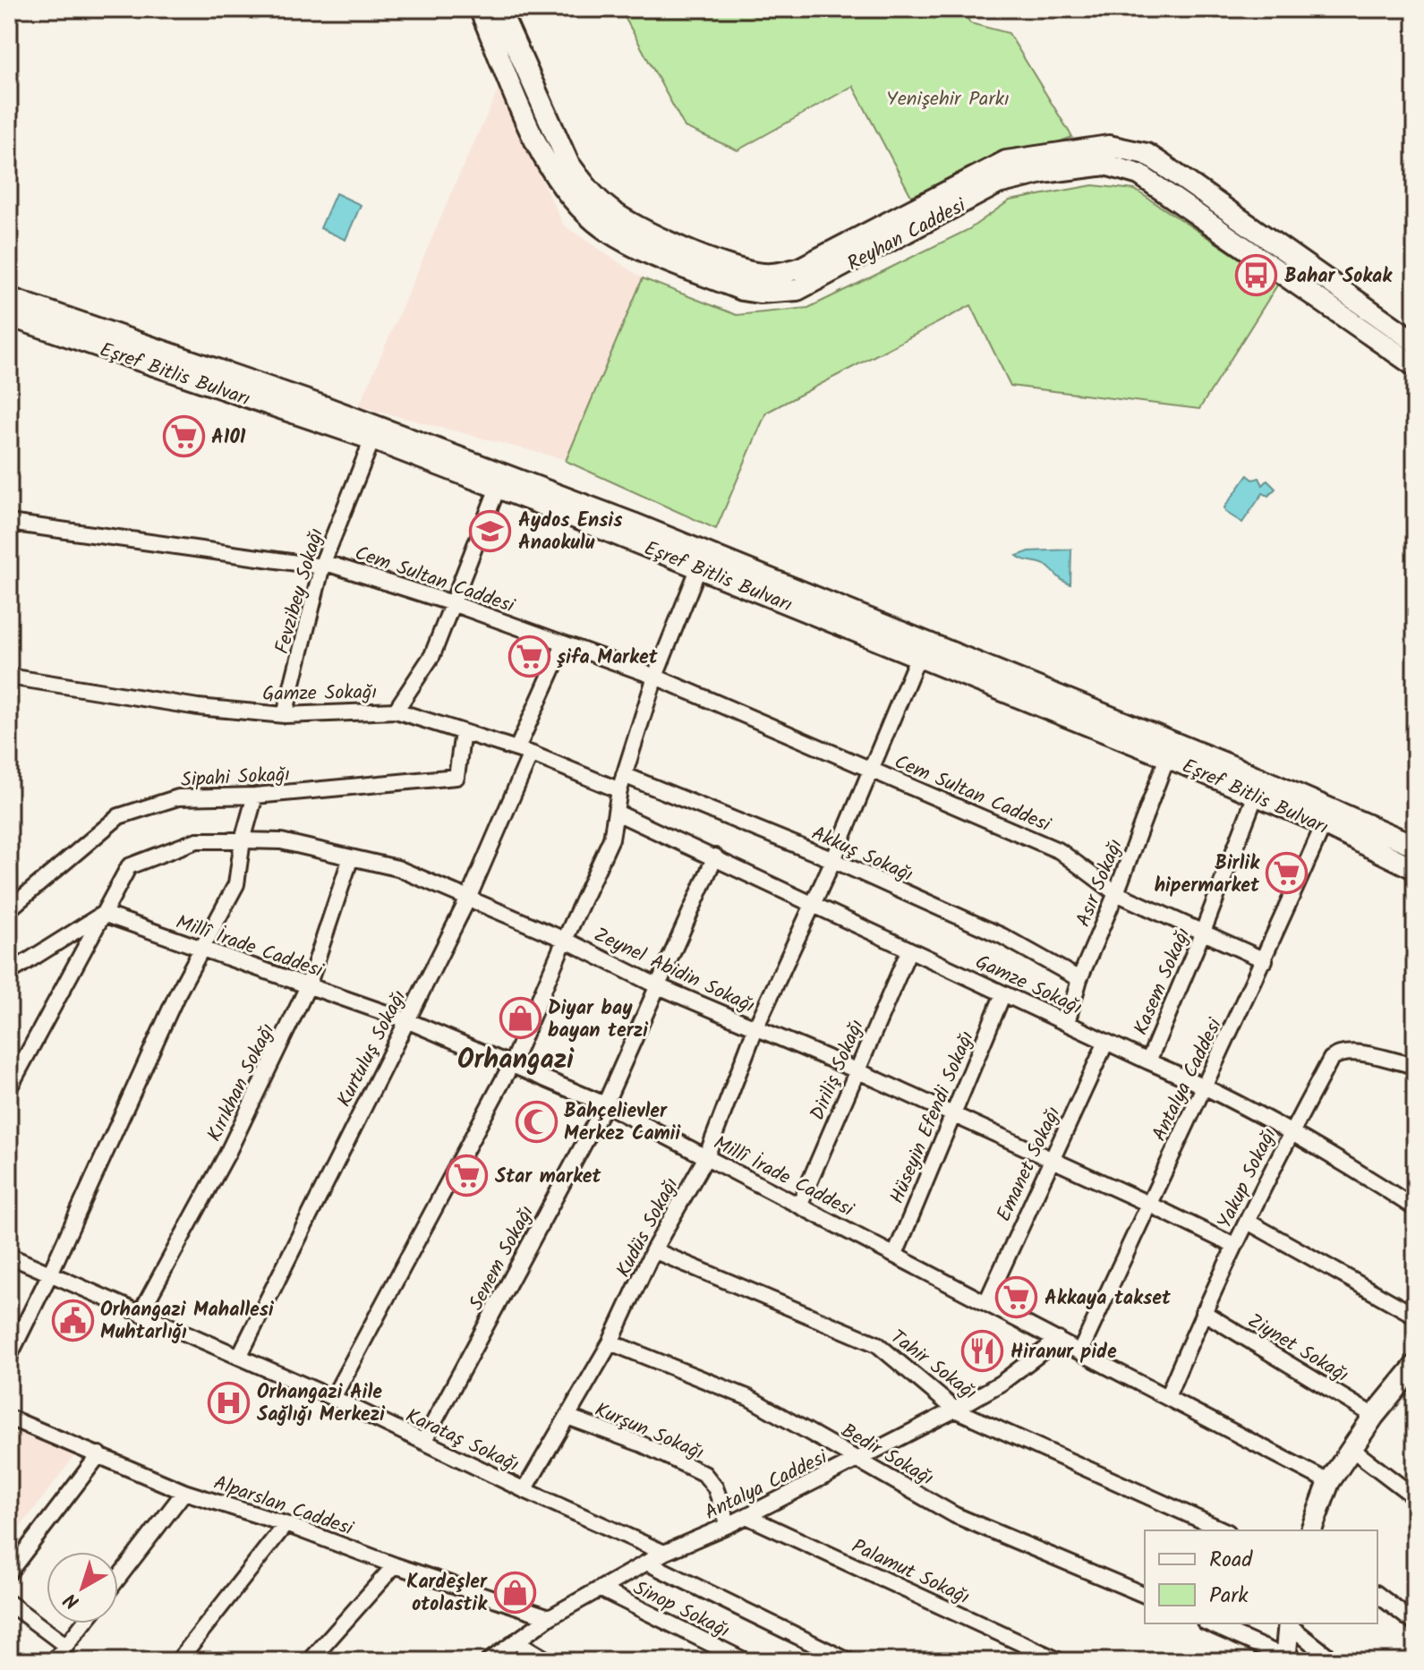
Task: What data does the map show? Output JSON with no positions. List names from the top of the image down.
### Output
{
  "streets": {
    "main road": ["Reyhan Caddesi", "Eşref Bitlis Bulvarı"],
    "street": [
      "Cem Sultan Caddesi",
      "Fevzibey Sokağı",
      "Gamze Sokağı",
      "Sipahi Sokağı",
      "Akkuş Sokağı",
      "Asır Sokağı",
      "Millî İrade Caddesi",
      "Zeynel Abidin Sokağı",
      "Kasem Sokağı",
      "Kurtuluş Sokağı",
      "Diriliş Sokağı",
      "Antalya Caddesi",
      "Kırıkhan Sokağı",
      "Hüseyin Efendi Sokağı",
      "Emanet Sokağı",
      "Yakup Sokağı",
      "Kudüs Sokağı",
      "Senem Sokağı",
      "Ziynet Sokağı",
      "Tahir Sokağı",
      "Kurşun Sokağı",
      "Karataş Sokağı",
      "Bedir Sokağı",
      "Alparslan Caddesi",
      "Palamut Sokağı",
      "Sinop Sokağı"
    ]
  },
  "crossings": [
    ["Eşref Bitlis Bulvarı", "Fevzibey Sokağı"],
    ["Eşref Bitlis Bulvarı", "Asır Sokağı"],
    ["Eşref Bitlis Bulvarı", "Kasem Sokağı"],
    ["Eşref Bitlis Bulvarı", "Antalya Caddesi"],
    ["Eşref Bitlis Bulvarı", "Kudüs Sokağı"],
    ["Cem Sultan Caddesi", "Fevzibey Sokağı"],
    ["Cem Sultan Caddesi", "Asır Sokağı"],
    ["Cem Sultan Caddesi", "Kasem Sokağı"],
    ["Cem Sultan Caddesi", "Kurtuluş Sokağı"],
    ["Cem Sultan Caddesi", "Antalya Caddesi"],
    ["Cem Sultan Caddesi", "Kudüs Sokağı"],
    ["Fevzibey Sokağı", "Gamze Sokağı"],
    ["Gamze Sokağı", "Sipahi Sokağı"],
    ["Gamze Sokağı", "Asır Sokağı"],
    ["Gamze Sokağı", "Kasem Sokağı"],
    ["Gamze Sokağı", "Kurtuluş Sokağı"],
    ["Gamze Sokağı", "Diriliş Sokağı"],
    ["Gamze Sokağı", "Antalya Caddesi"],
    ["Gamze Sokağı", "Hüseyin Efendi Sokağı"],
    ["Gamze Sokağı", "Emanet Sokağı"],
    ["Gamze Sokağı", "Yakup Sokağı"],
    ["Gamze Sokağı", "Kudüs Sokağı"],
    ["Gamze Sokağı", "Senem Sokağı"],
    ["Akkuş Sokağı", "Asır Sokağı"],
    ["Akkuş Sokağı", "Kudüs Sokağı"],
    ["Millî İrade Caddesi", "Zeynel Abidin Sokağı"],
    ["Millî İrade Caddesi", "Kurtuluş Sokağı"],
    ["Millî İrade Caddesi", "Diriliş Sokağı"],
    ["Millî İrade Caddesi", "Antalya Caddesi"],
    ["Millî İrade Caddesi", "Kırıkhan Sokağı"],
    ["Millî İrade Caddesi", "Hüseyin Efendi Sokağı"],
    ["Millî İrade Caddesi", "Emanet Sokağı"],
    ["Millî İrade Caddesi", "Yakup Sokağı"],
    ["Millî İrade Caddesi", "Kudüs Sokağı"],
    ["Millî İrade Caddesi", "Senem Sokağı"],
    ["Zeynel Abidin Sokağı", "Kurtuluş Sokağı"],
    ["Zeynel Abidin Sokağı", "Diriliş Sokağı"],
    ["Zeynel Abidin Sokağı", "Antalya Caddesi"],
    ["Zeynel Abidin Sokağı", "Kırıkhan Sokağı"],
    ["Zeynel Abidin Sokağı", "Hüseyin Efendi Sokağı"],
    ["Zeynel Abidin Sokağı", "Emanet Sokağı"],
    ["Zeynel Abidin Sokağı", "Yakup Sokağı"],
    ["Zeynel Abidin Sokağı", "Kudüs Sokağı"],
    ["Zeynel Abidin Sokağı", "Senem Sokağı"],
    ["Kurtuluş Sokağı", "Karataş Sokağı"],
    ["Antalya Caddesi", "Tahir Sokağı"],
    ["Antalya Caddesi", "Kurşun Sokağı"],
    ["Antalya Caddesi", "Karataş Sokağı"],
    ["Antalya Caddesi", "Bedir Sokağı"],
    ["Antalya Caddesi", "Alparslan Caddesi"],
    ["Antalya Caddesi", "Palamut Sokağı"],
    ["Antalya Caddesi", "Sinop Sokağı"],
    ["Kırıkhan Sokağı", "Karataş Sokağı"],
    ["Yakup Sokağı", "Ziynet Sokağı"],
    ["Kudüs Sokağı", "Tahir Sokağı"],
    ["Kudüs Sokağı", "Kurşun Sokağı"],
    ["Kudüs Sokağı", "Karataş Sokağı"],
    ["Kudüs Sokağı", "Bedir Sokağı"],
    ["Senem Sokağı", "Karataş Sokağı"]
  ],
  "districts": ["Orhangazi"],
  "parks": ["Yenişehir Parkı"],
  "places": {
    "bus stop": ["Bahar Sokak"],
    "supermarket": [
      "A101",
      "şifa Market",
      "Birlik hipermarket",
      "Star market",
      "Akkaya takset"
    ],
    "school or university": ["Aydos Ensis Anaokulu"],
    "shop": ["Diyar bay bayan terzi", "Kardeşler otolastik"],
    "mosque": ["Bahçelievler Merkez Camii"],
    "public building": ["Orhangazi Mahallesi Muhtarlığı"],
    "restaurant": ["Hiranur pide"],
    "hospital": ["Orhangazi Aile Sağlığı Merkezi"]
  },
  "legend": ["Road", "Park"],
  "north": "bottom left"
}
